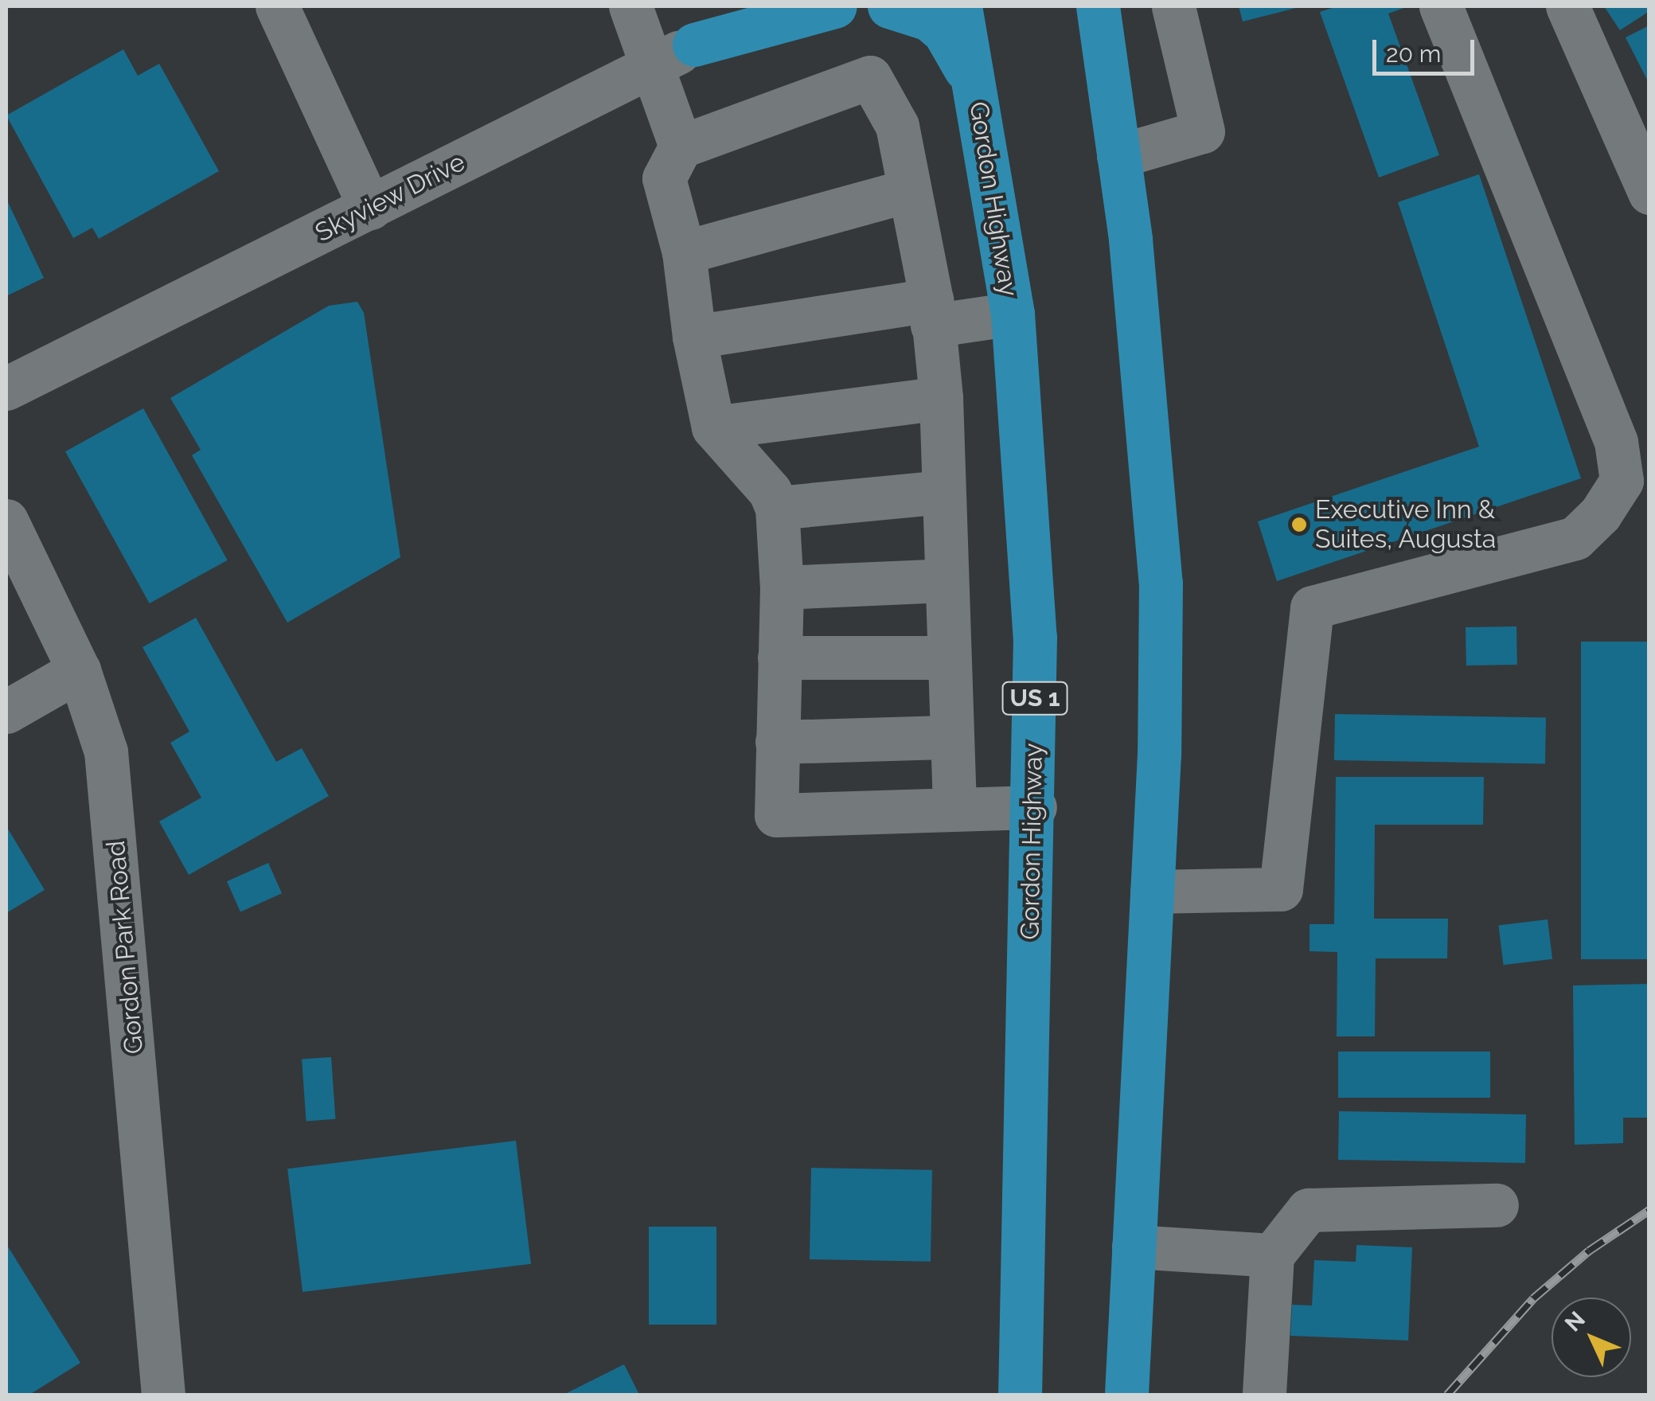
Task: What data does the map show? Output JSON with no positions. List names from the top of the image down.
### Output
{
  "streets": {
    "highway": ["Gordon Highway", "US 1"],
    "street": ["Skyview Drive", "Gordon Park Road"]
  },
  "places": ["Executive Inn & Suites, Augusta"],
  "scale_bar": "20 m",
  "north": "top left"
}
